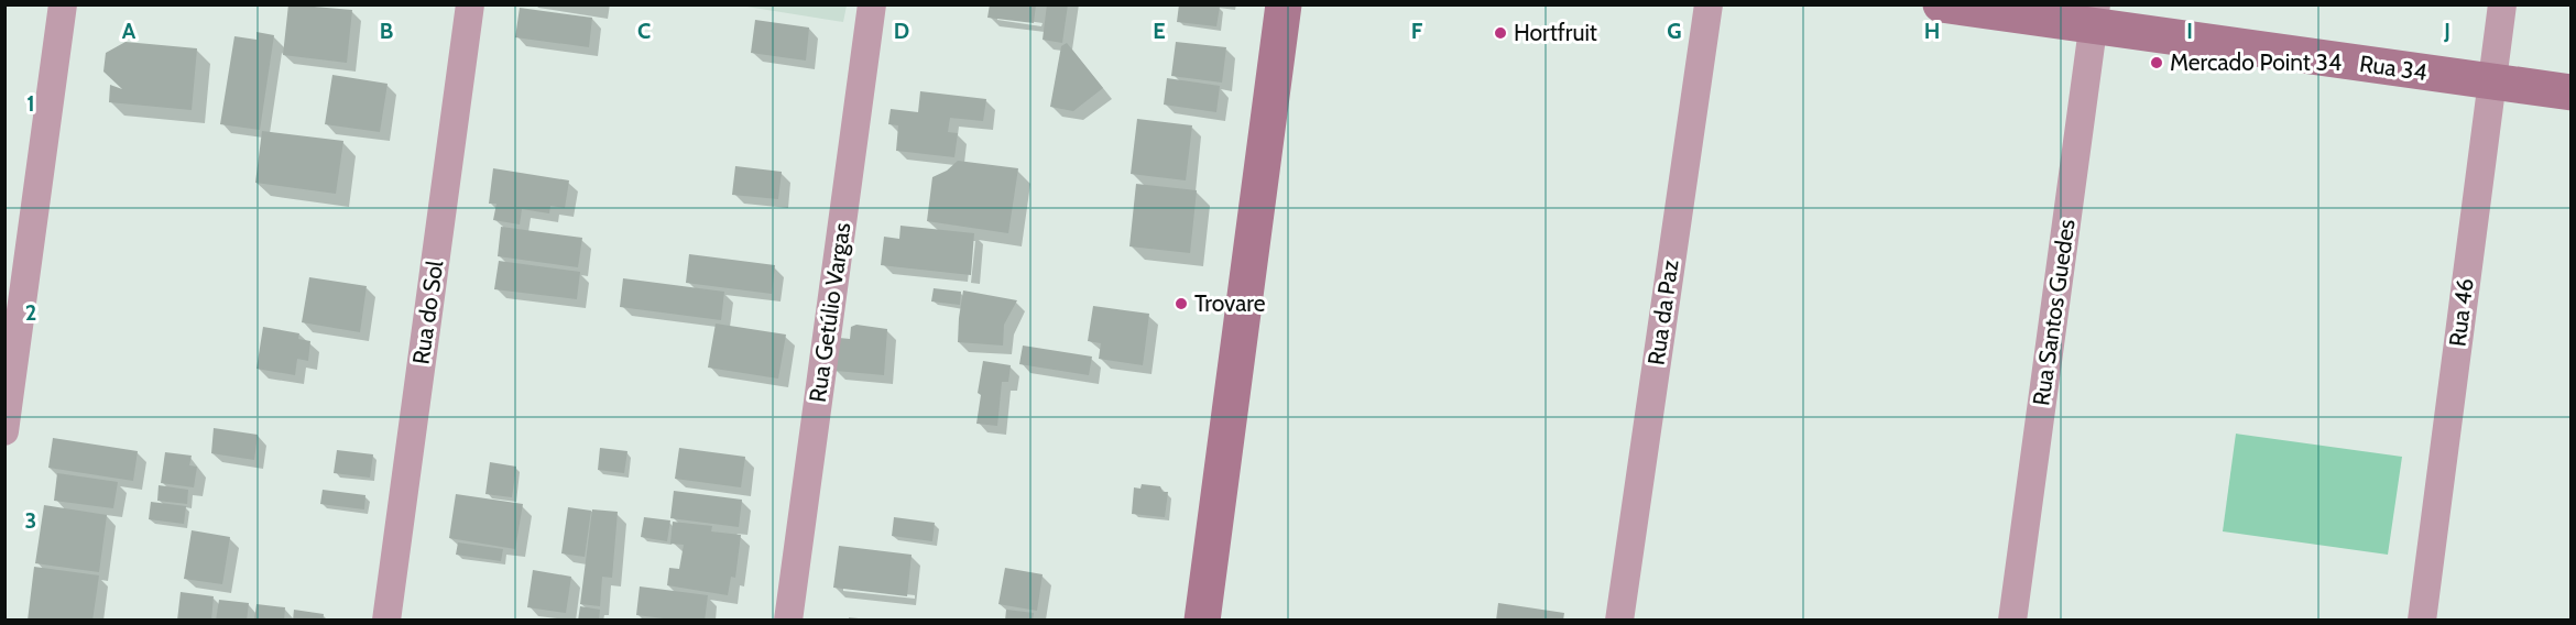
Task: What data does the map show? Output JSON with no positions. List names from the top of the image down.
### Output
{
  "streets": {
    "street": [
      "Rua 34",
      "Rua do Sol",
      "Rua Getúlio Vargas",
      "Rua da Paz",
      "Rua Santos Guedes",
      "Rua 46"
    ]
  },
  "crossings": [
    ["Rua 34", "Rua Santos Guedes"],
    ["Rua 34", "Rua 46"]
  ],
  "places": ["Hortfruit", "Mercado Point 34", "Trovare"],
  "grid": {
    "columns": [
      "A",
      "B",
      "C",
      "D",
      "E",
      "F",
      "G",
      "H",
      "I",
      "J"
    ],
    "rows": ["1", "2", "3"]
  }
}
